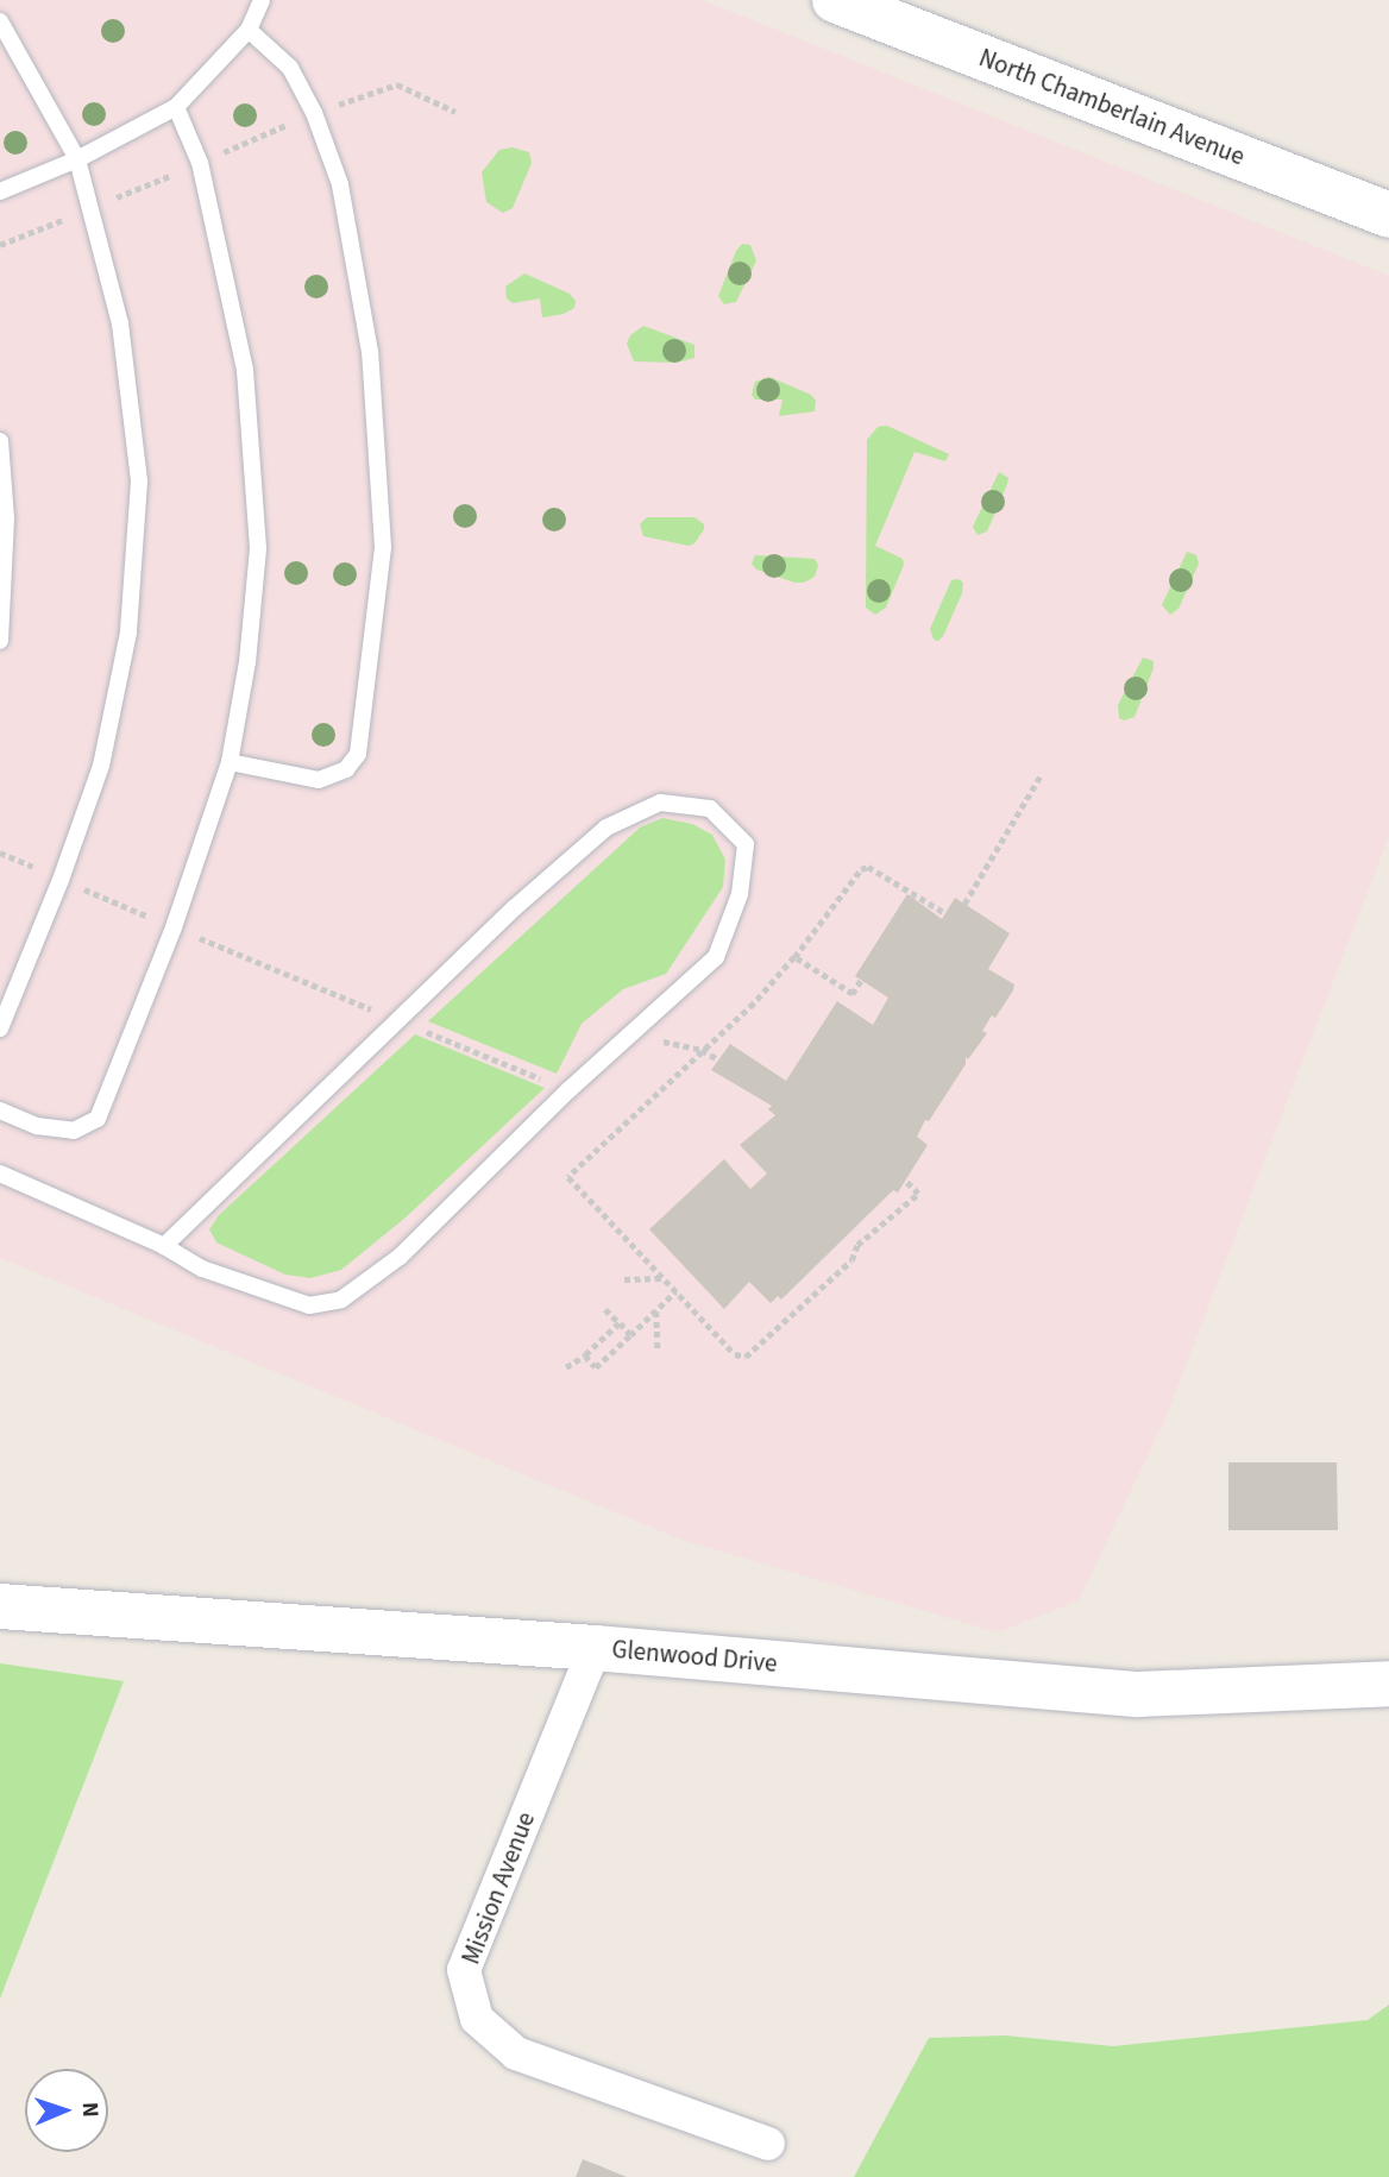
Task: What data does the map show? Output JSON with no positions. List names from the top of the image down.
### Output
{
  "streets": {
    "street": ["North Chamberlain Avenue", "Glenwood Drive", "Mission Avenue"]
  },
  "crossings": [
    ["Glenwood Drive", "Mission Avenue"]
  ],
  "north": "right"
}
